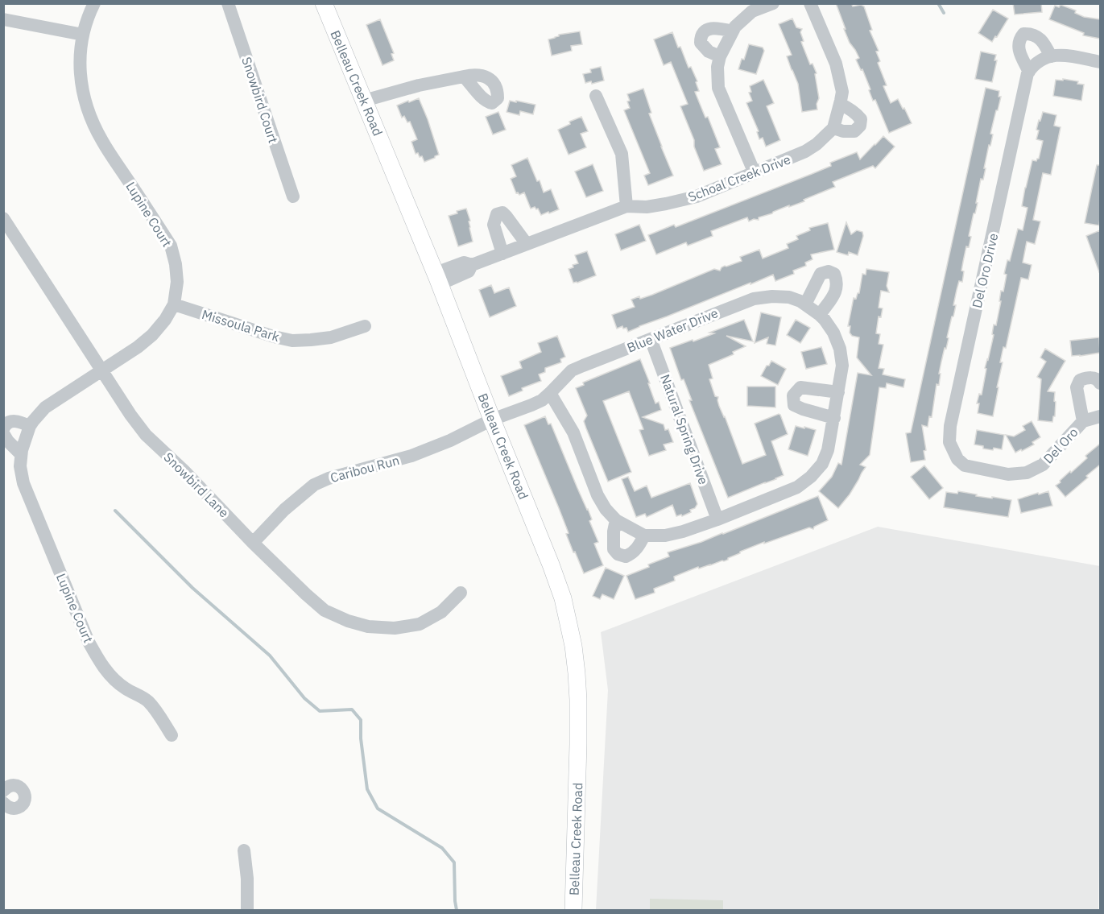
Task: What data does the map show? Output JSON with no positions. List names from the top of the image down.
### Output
{
  "streets": {
    "main road": ["Belleau Creek Road"],
    "street": [
      "Snowbird Court",
      "Schoal Creek Drive",
      "Lupine Court",
      "Del Oro Drive",
      "Missoula Park",
      "Blue Water Drive",
      "Natural Spring Drive",
      "Del Oro",
      "Caribou Run",
      "Snowbird Lane"
    ]
  },
  "crossings": [
    ["Belleau Creek Road", "Schoal Creek Drive"],
    ["Belleau Creek Road", "Blue Water Drive"],
    ["Belleau Creek Road", "Caribou Run"],
    ["Lupine Court", "Missoula Park"],
    ["Lupine Court", "Snowbird Lane"],
    ["Del Oro Drive", "Del Oro"],
    ["Blue Water Drive", "Natural Spring Drive"],
    ["Blue Water Drive", "Caribou Run"],
    ["Caribou Run", "Snowbird Lane"]
  ]
}
